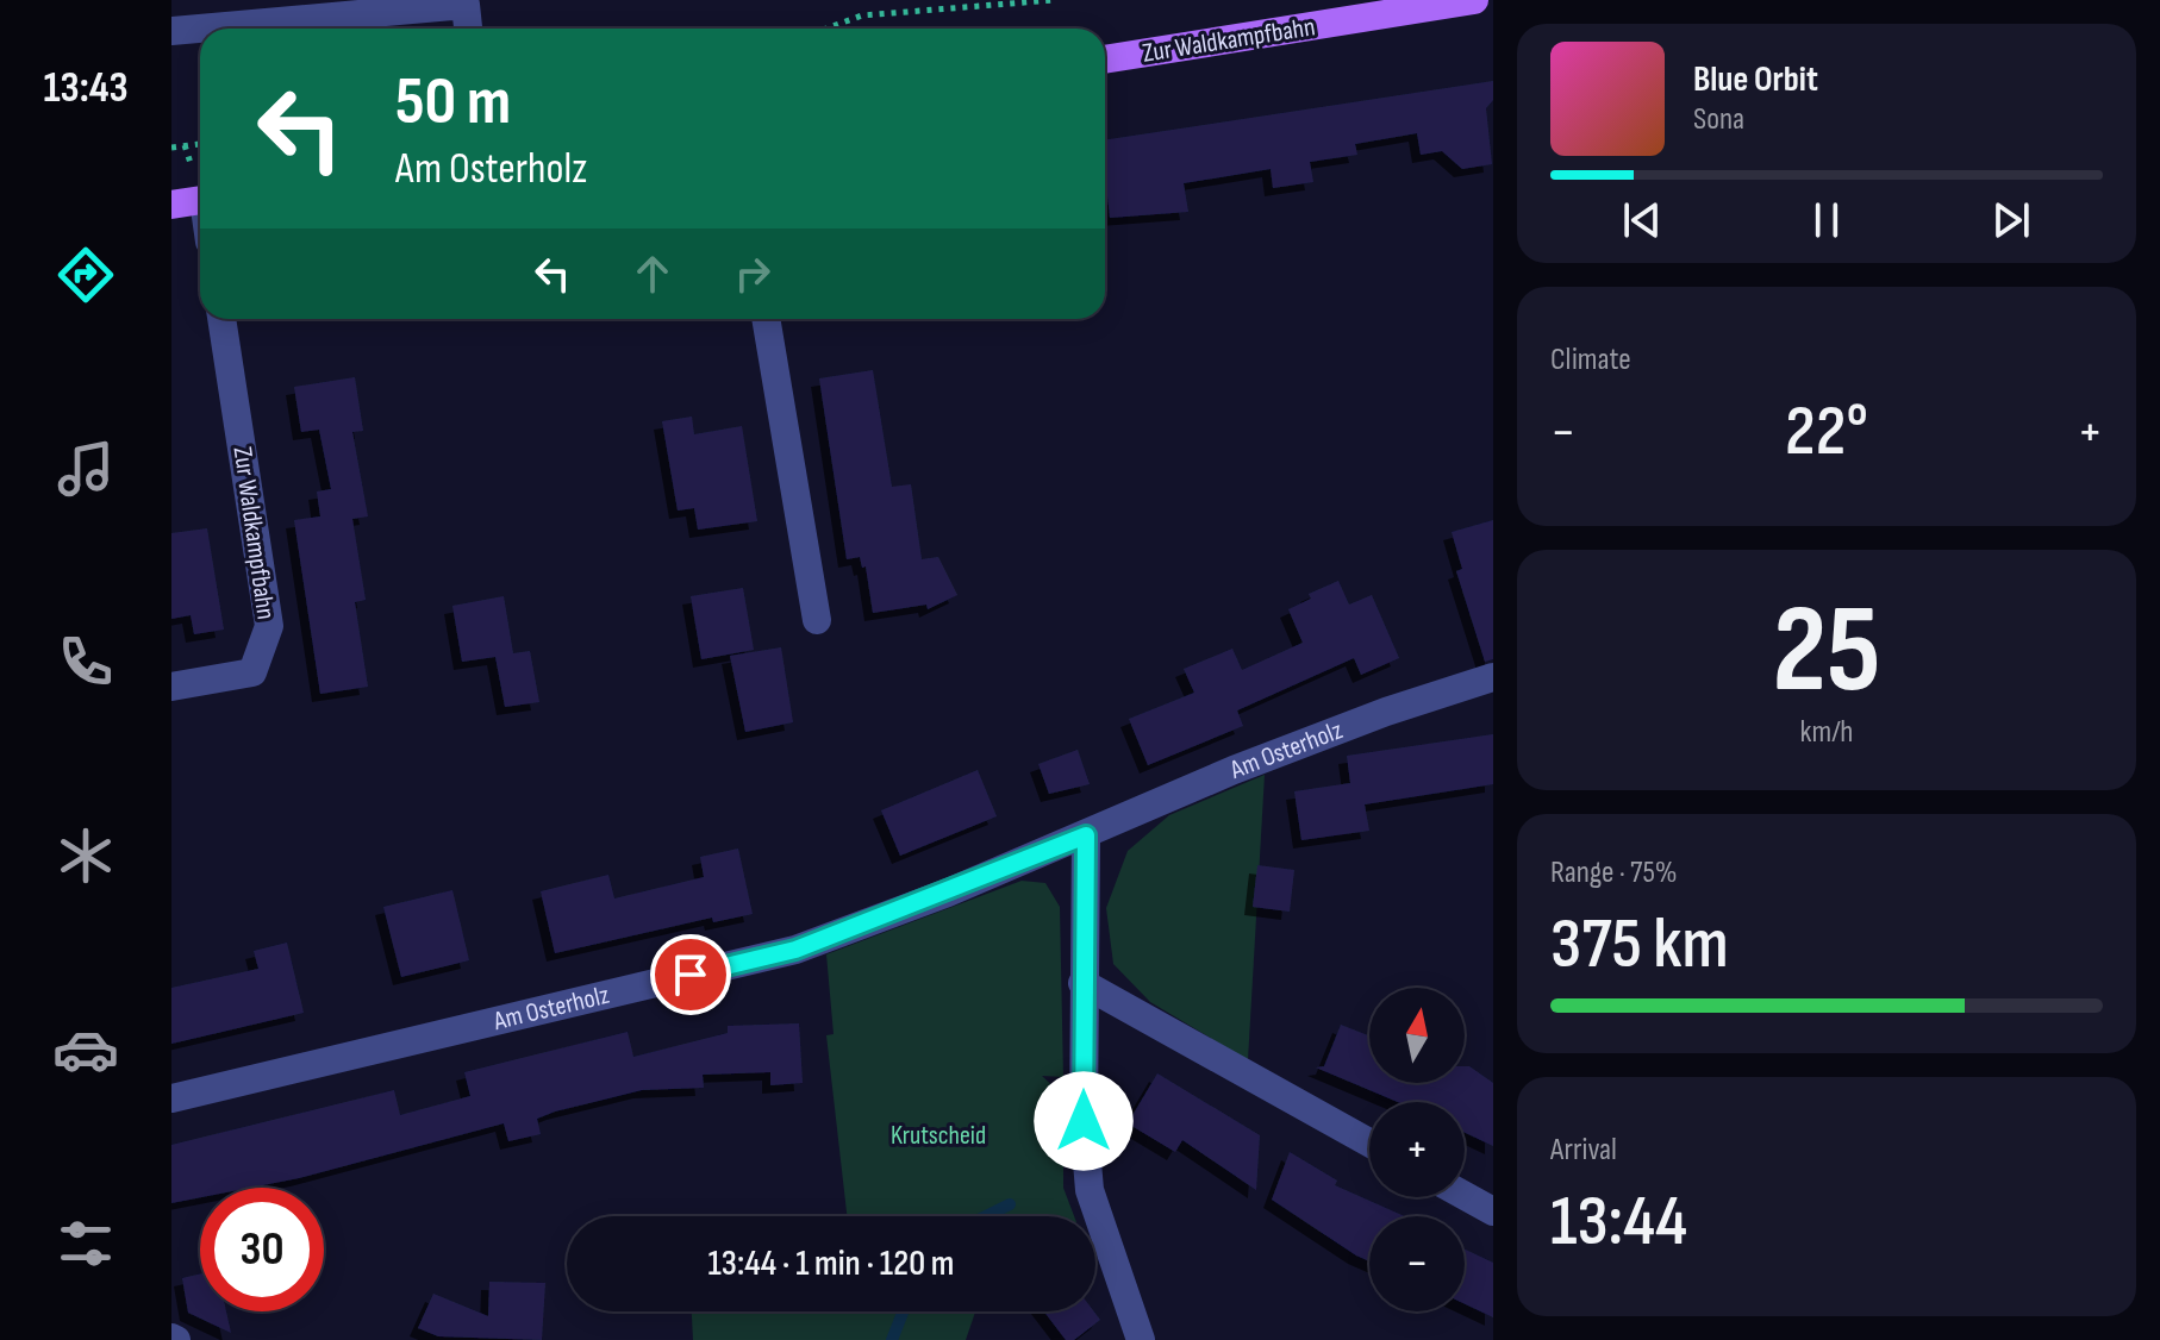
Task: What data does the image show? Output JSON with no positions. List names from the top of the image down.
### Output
{
  "streets": {
    "main road": ["Zur Waldkampfbahn"],
    "street": ["Am Osterholz"]
  },
  "parks": ["Krutscheid"],
  "north": "top",
  "page": {
    "tabs": "13:43",
    "turn": ["50 m", "Am Osterholz"],
    "song": ["Blue Orbit", "Sona"],
    "tile": [
      "Climate",
      ["25", "km/h"],
      ["Range · 75%", "375 km"],
      ["Arrival", "13:44"]
    ],
    "heat": ["−", "22°", "+"],
    "map_buttons": ["+", "−"],
    "limit": "30",
    "trip": "13:44 · 1 min · 120 m"
  }
}
